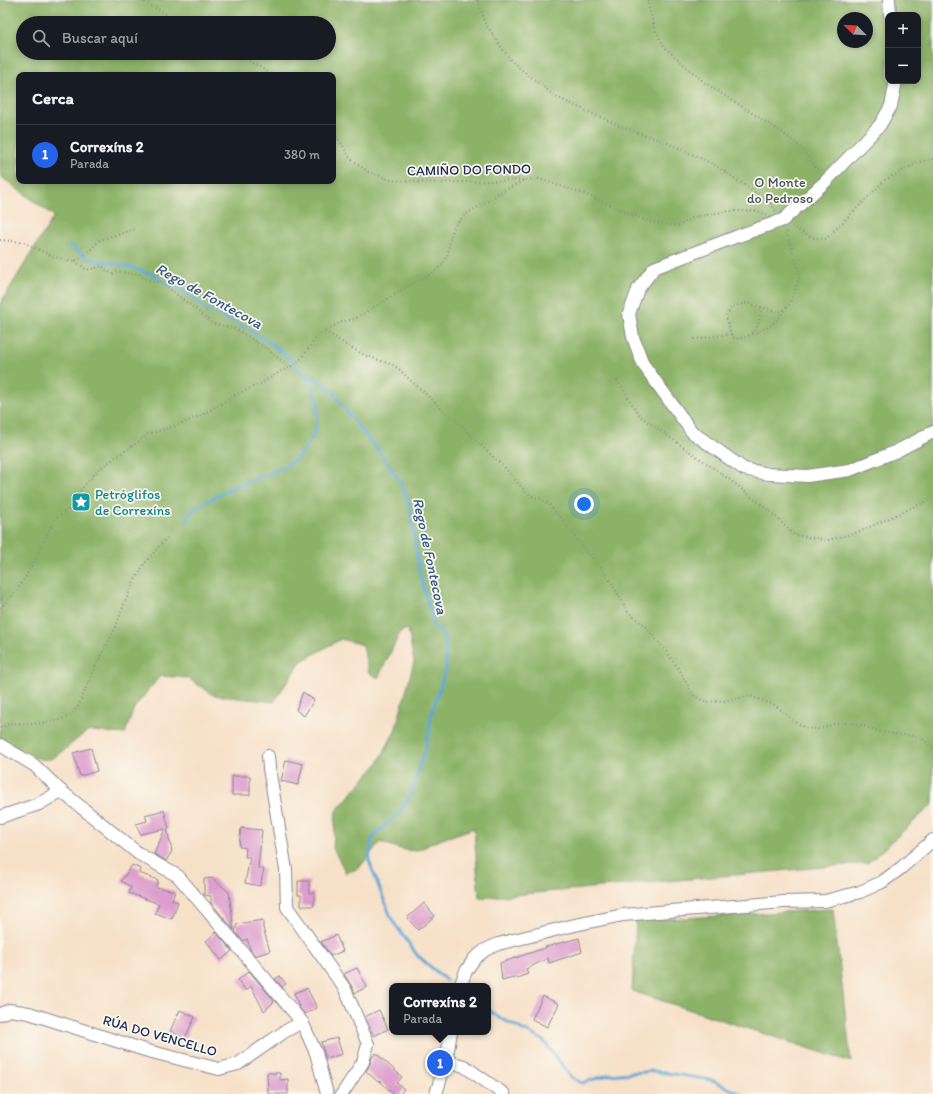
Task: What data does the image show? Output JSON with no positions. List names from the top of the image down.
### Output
{
  "streets": {
    "street": ["RÚA DO VENCELLO"],
    "path": ["CAMIÑO DO FONDO"]
  },
  "water": ["Rego de Fontecova"],
  "parks": ["O Monte do Pedroso"],
  "places": {
    "place": ["Petróglifos de Correxíns"]
  },
  "north": "top left",
  "page": {
    "map_buttons": ["+", "−"],
    "search": "Buscar aquí",
    "heading": "Cerca",
    "list": [
      {
        "mark": "1",
        "name": "Correxíns 2",
        "note": "Parada",
        "value": "380 m"
      }
    ],
    "popup": ["Correxíns 2", "Parada"],
    "pins": "1"
  }
}
